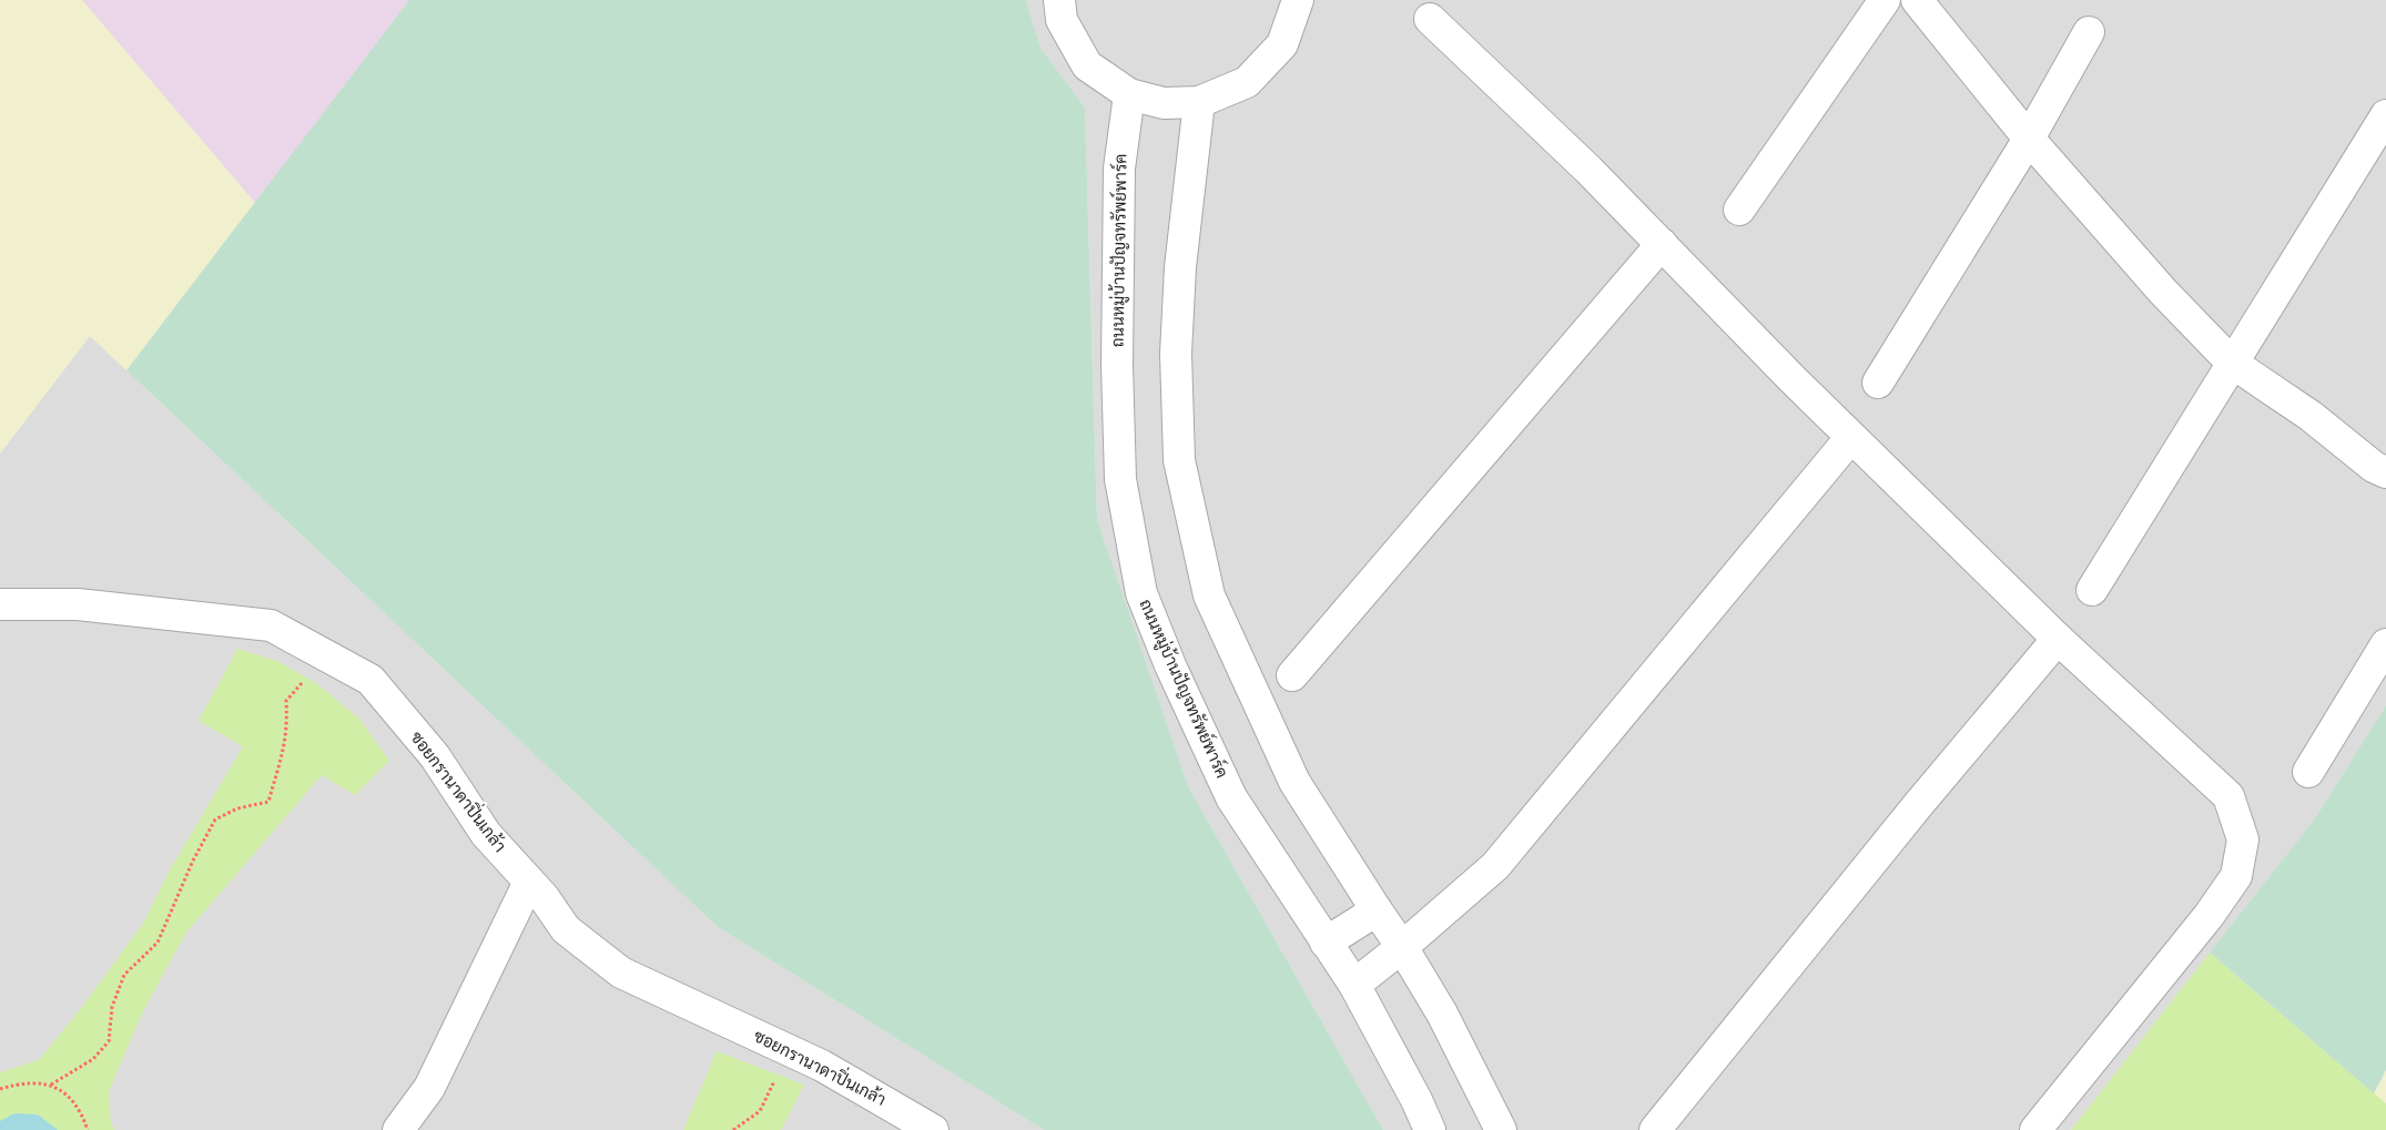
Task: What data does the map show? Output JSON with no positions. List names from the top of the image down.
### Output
{
  "streets": {
    "street": ["ถนนหมู่บ้านปัญจทรัพย์พาร์ค", "ซอยกรานาดาปิ่นเกล้า"]
  }
}
